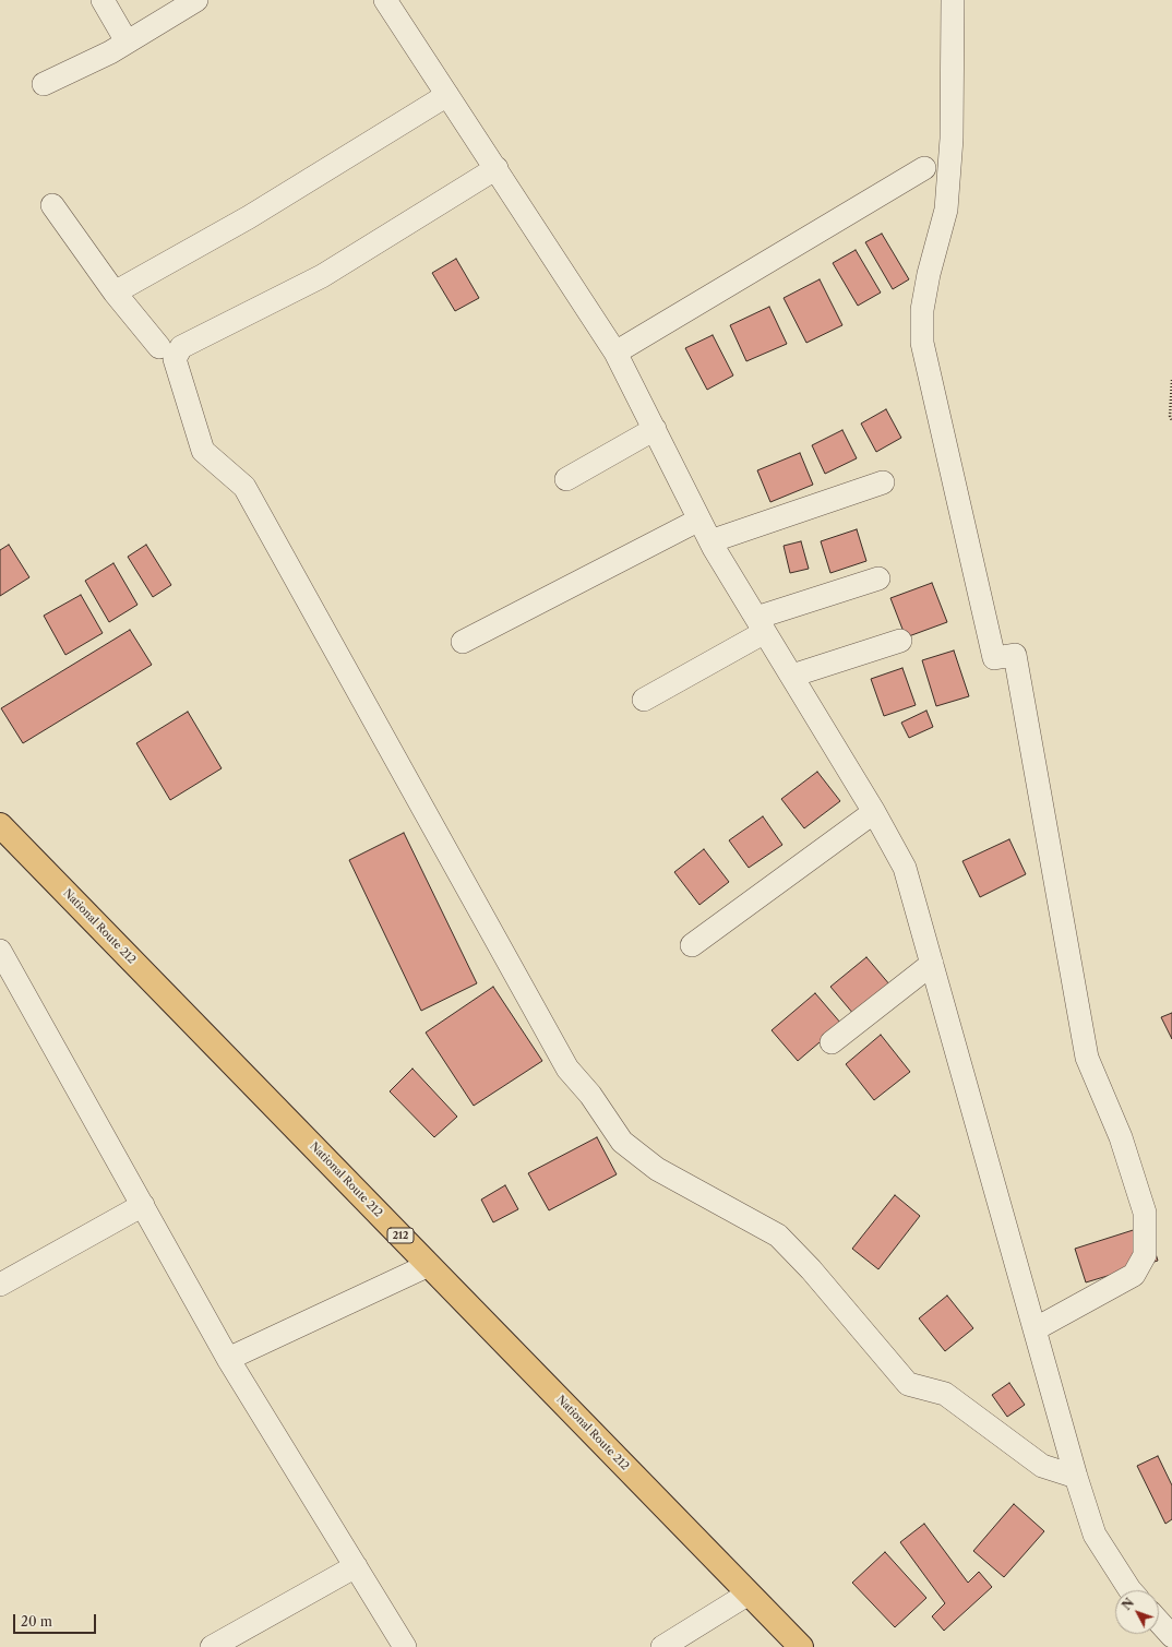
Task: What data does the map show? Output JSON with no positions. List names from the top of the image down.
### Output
{
  "streets": {
    "highway": ["National Route 212", "212"]
  },
  "scale_bar": "20 m",
  "north": "top left"
}
